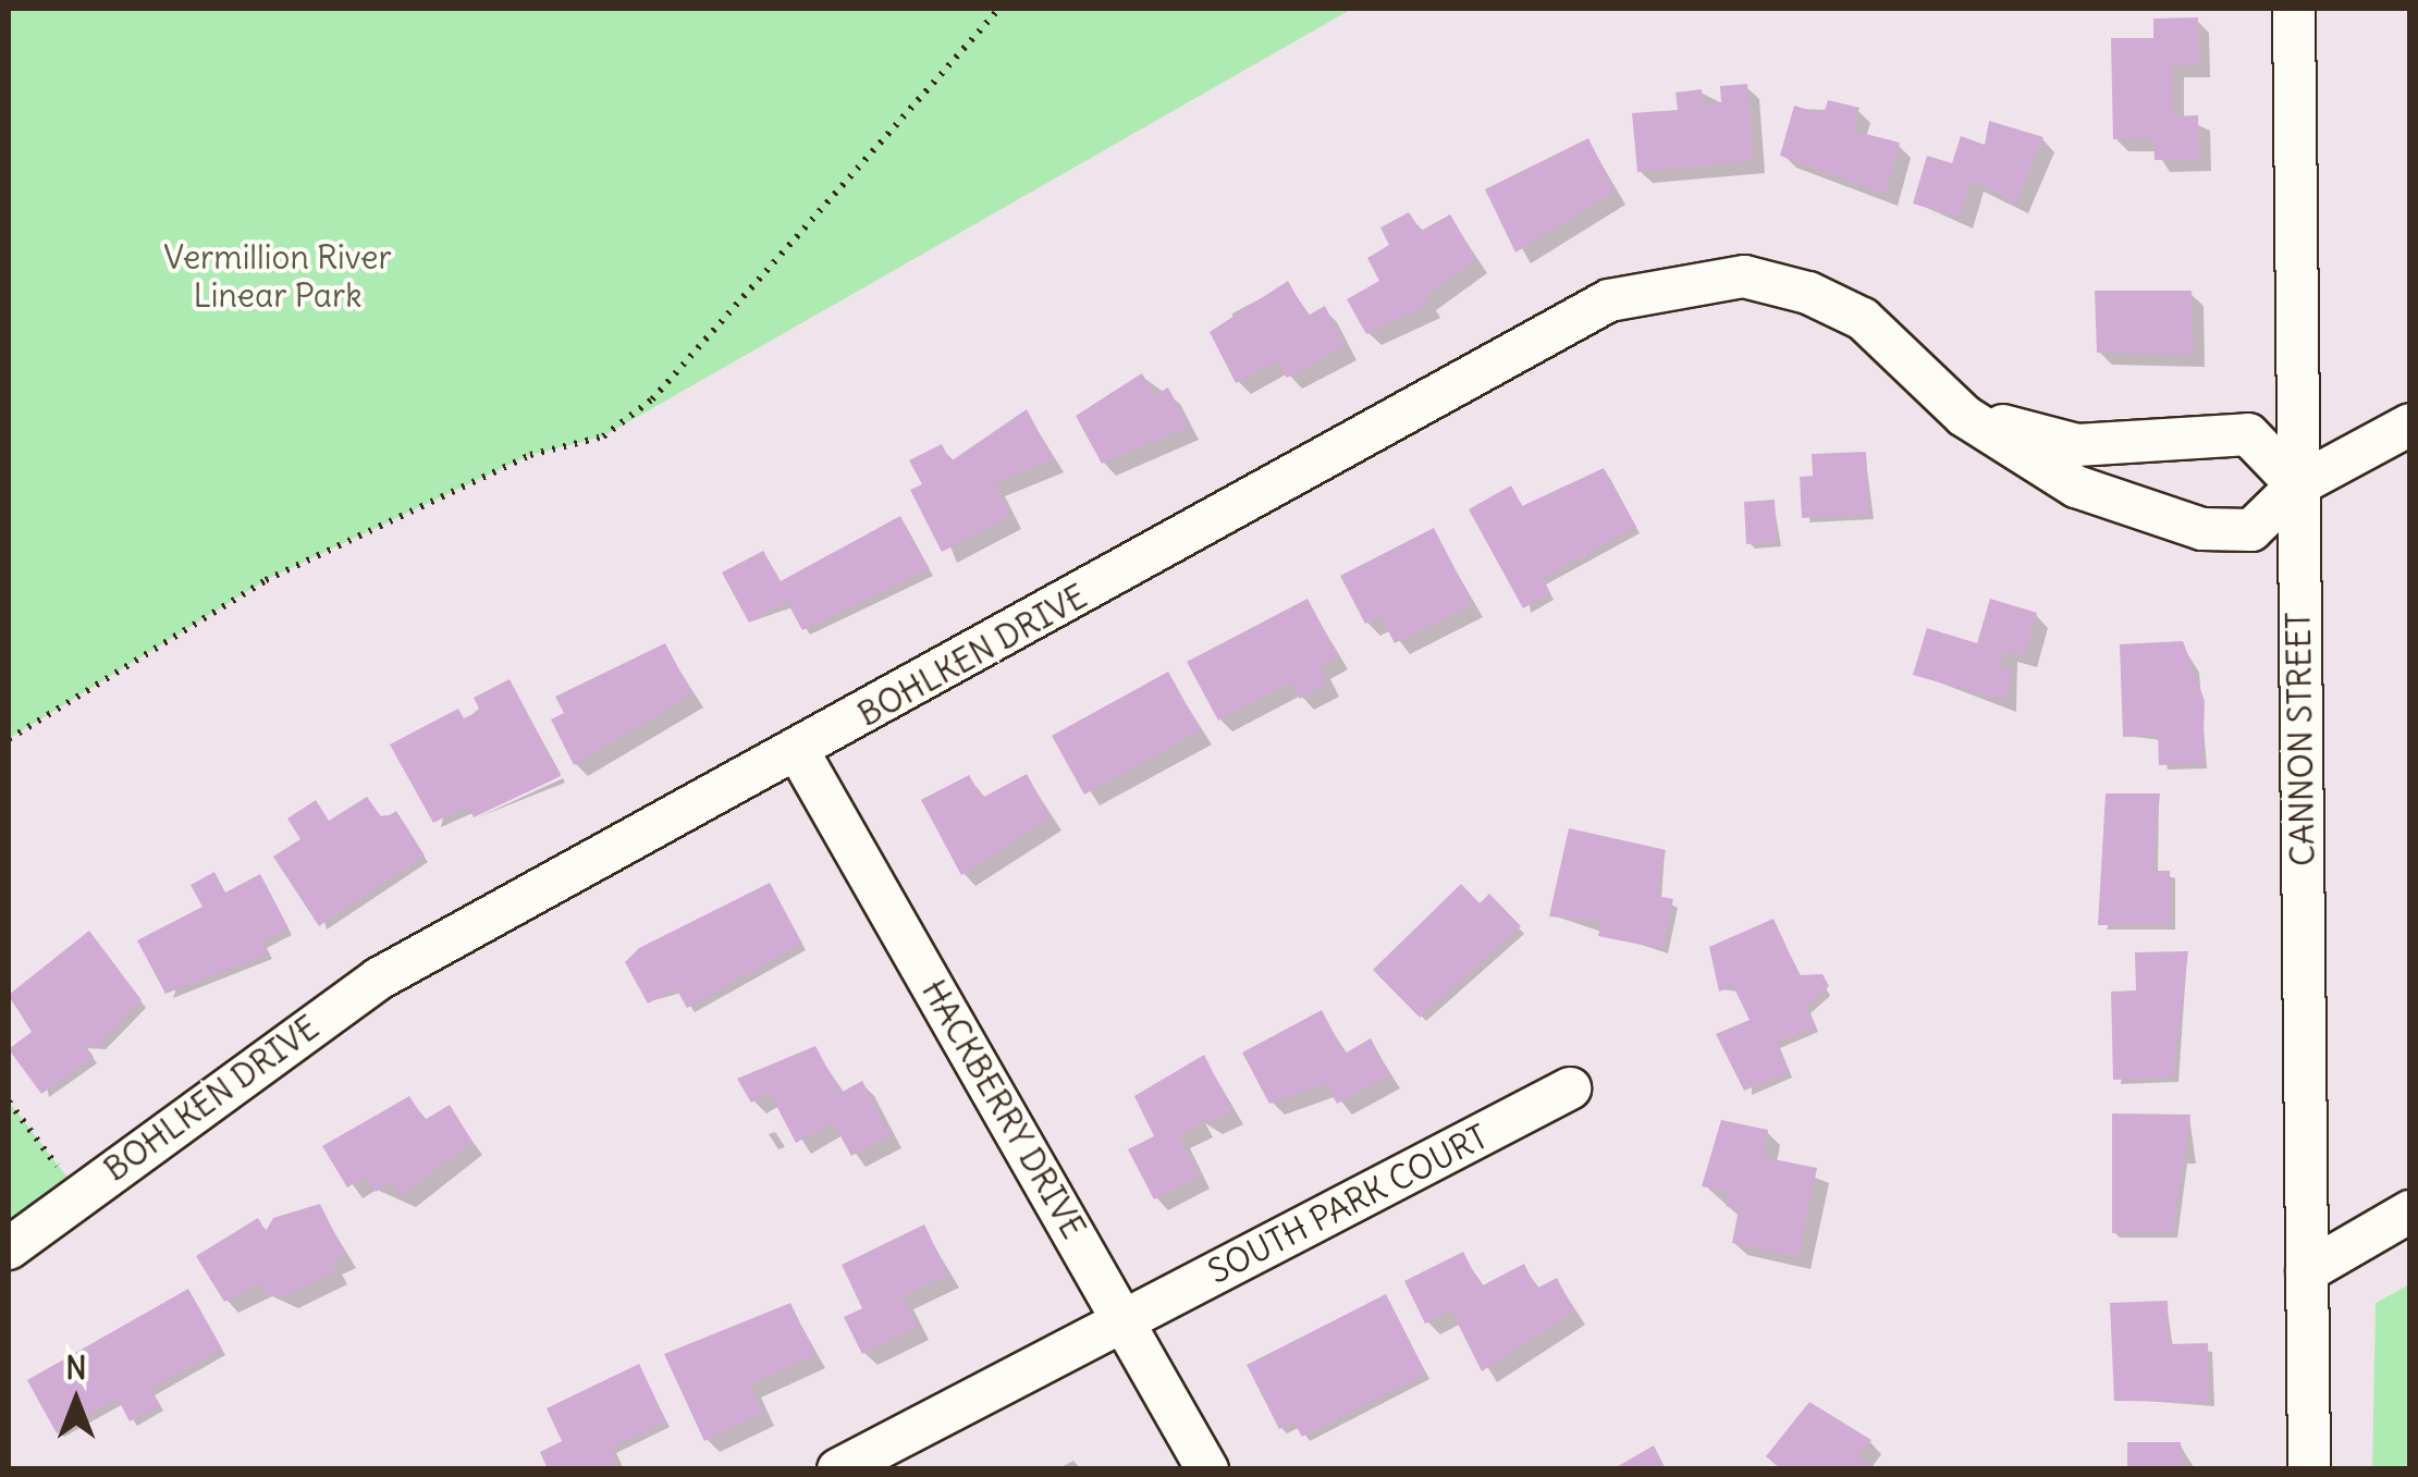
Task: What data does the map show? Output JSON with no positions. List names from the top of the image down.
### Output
{
  "streets": {
    "street": [
      "BOHLKEN DRIVE",
      "CANNON STREET",
      "HACKBERRY DRIVE",
      "SOUTH PARK COURT"
    ]
  },
  "crossings": [
    ["BOHLKEN DRIVE", "CANNON STREET"],
    ["BOHLKEN DRIVE", "HACKBERRY DRIVE"],
    ["HACKBERRY DRIVE", "SOUTH PARK COURT"]
  ],
  "parks": ["Vermillion River Linear Park"],
  "north": "top"
}
